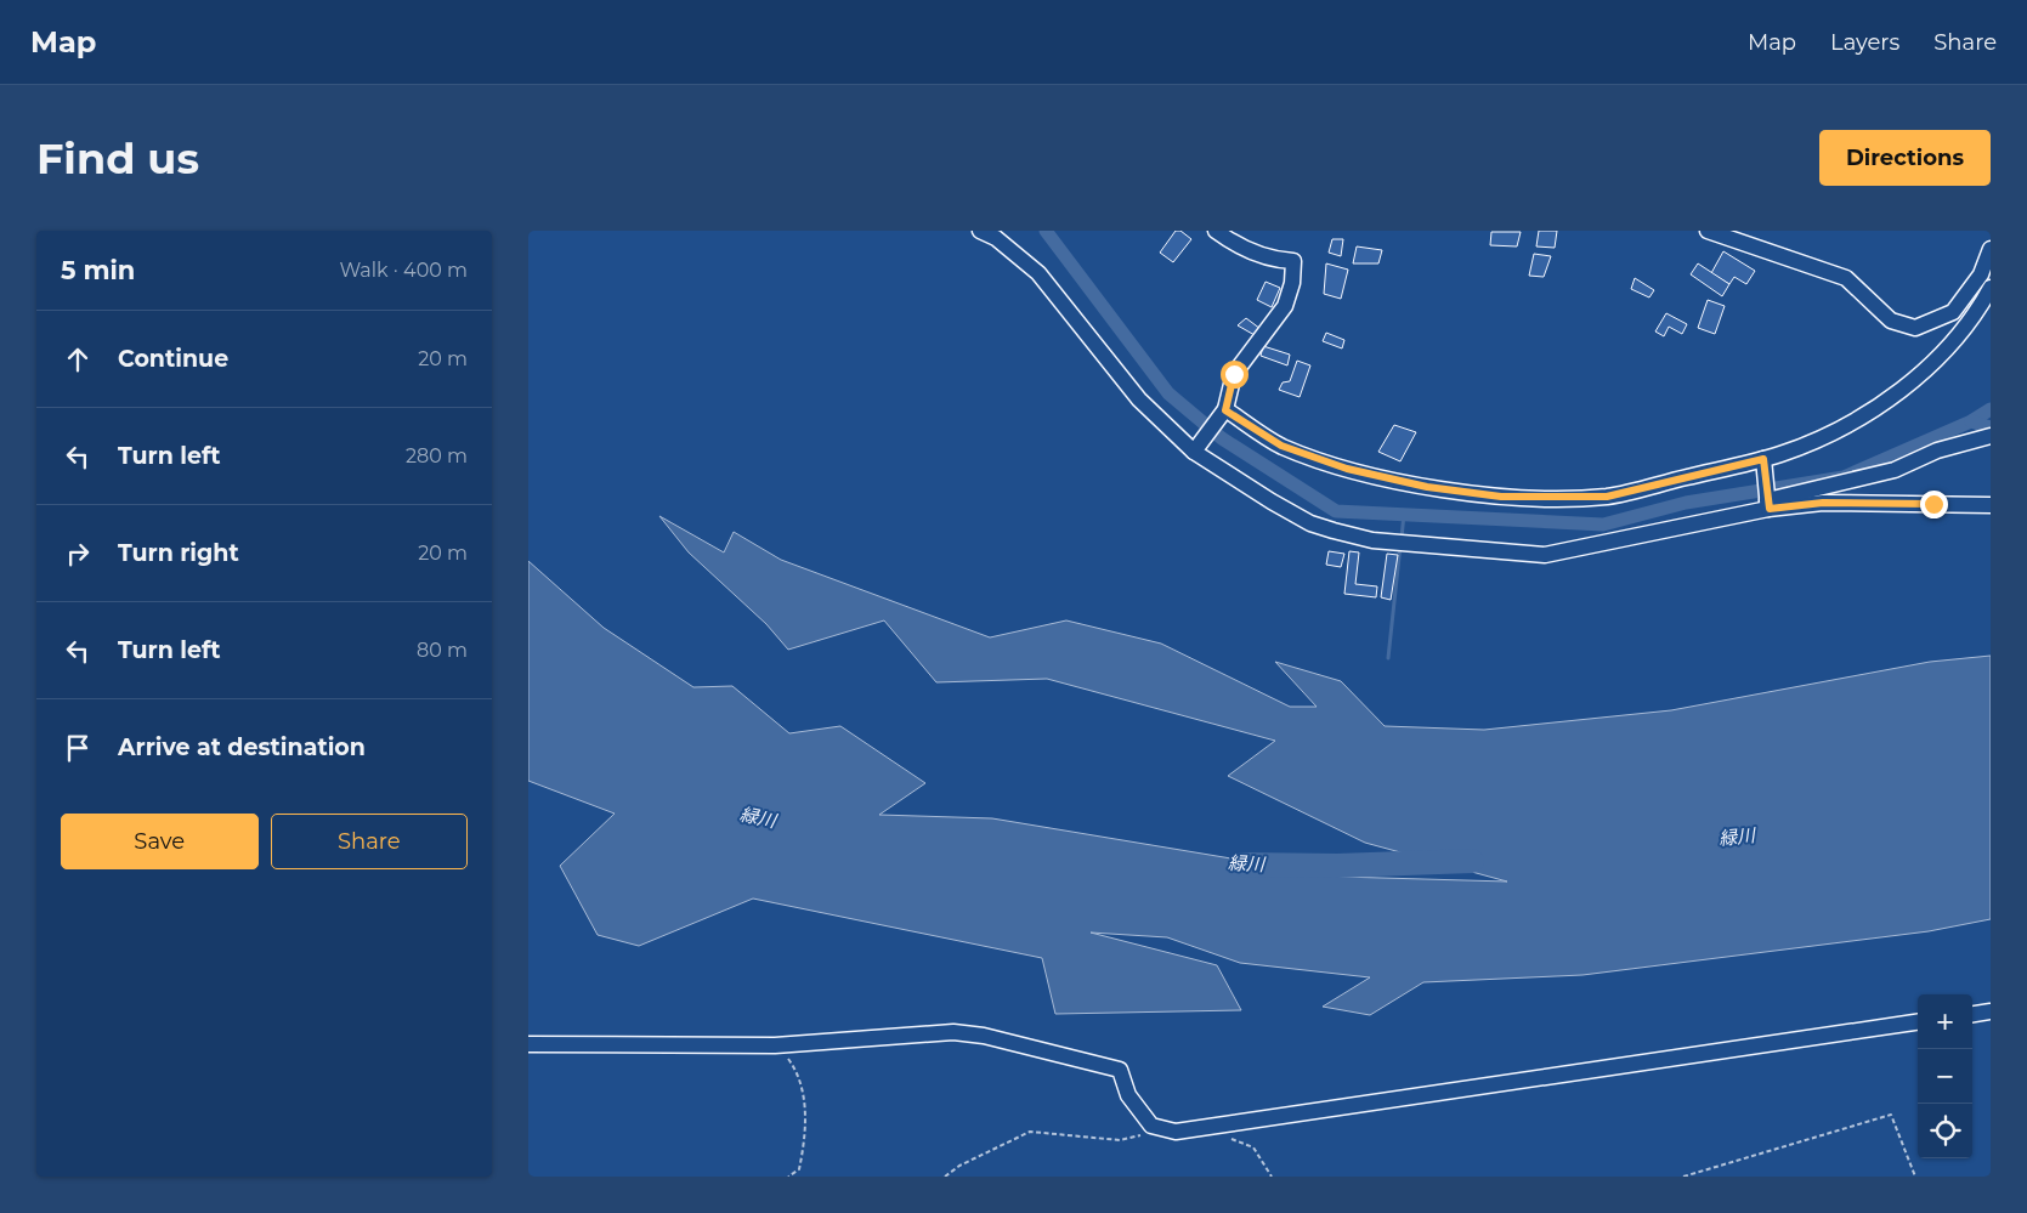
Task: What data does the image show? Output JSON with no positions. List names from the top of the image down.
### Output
{
  "water": ["緑川"],
  "page": {
    "header": "Map",
    "nav": ["Map", "Layers", "Share"],
    "buttons": [
      "Directions",
      ["Save", "Share"]
    ],
    "title": "Find us",
    "heading": ["5 min", "Walk · 400 m"],
    "list": [
      ["Continue", "20 m"],
      ["Turn left", "280 m"],
      ["Turn right", "20 m"],
      ["Turn left", "80 m"],
      "Arrive at destination"
    ],
    "map_buttons": ["+", "−"]
  }
}
